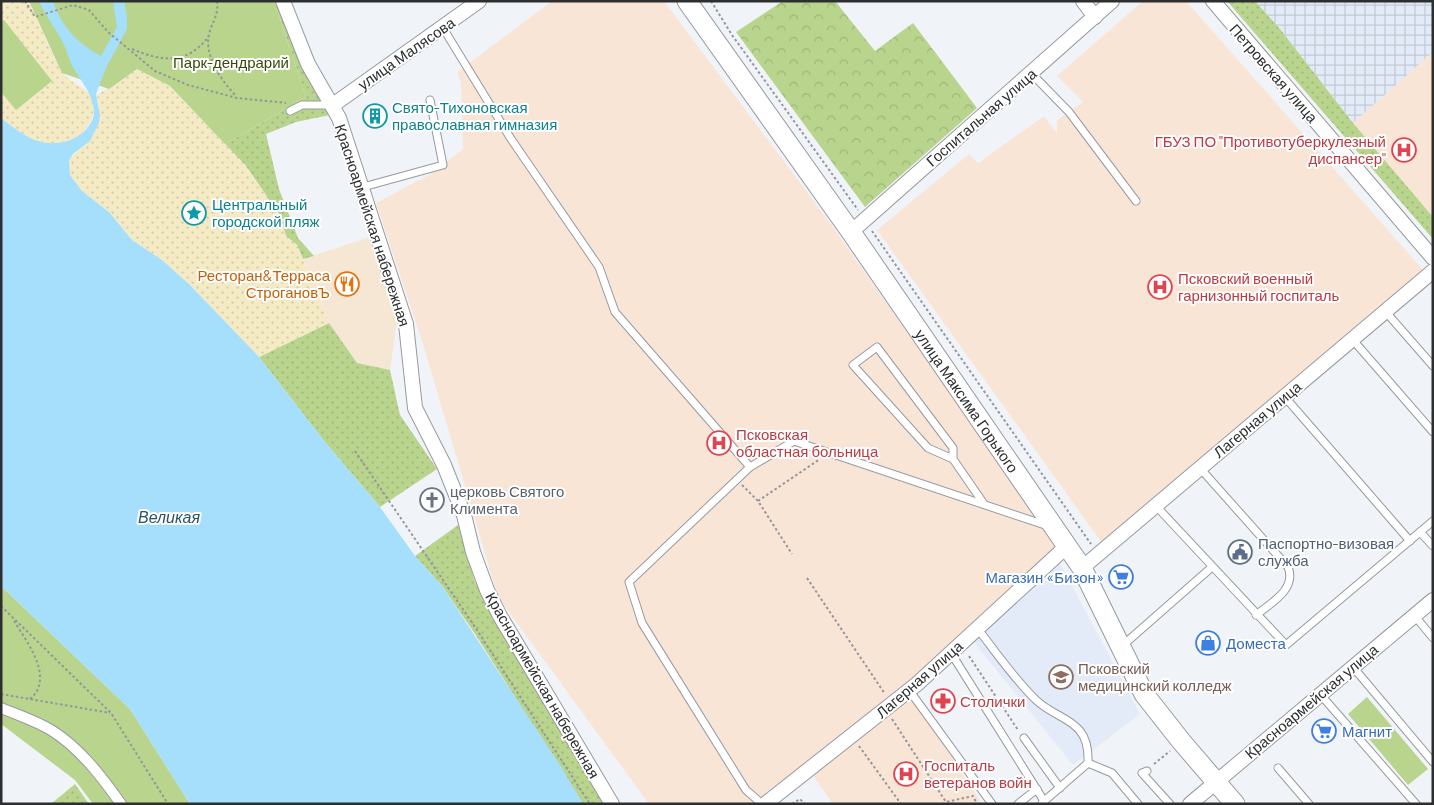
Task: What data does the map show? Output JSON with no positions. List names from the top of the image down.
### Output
{
  "streets": {
    "main road": ["улица Максима Горького"],
    "street": [
      "улица Малясова",
      "Петровская улица",
      "Госпитальная улица",
      "Красноармейская набережная",
      "Лагерная улица",
      "Красноармейская улица"
    ]
  },
  "crossings": [
    ["улица Малясова", "Красноармейская набережная"],
    ["Госпитальная улица", "улица Максима Горького"],
    ["улица Максима Горького", "Лагерная улица"],
    ["улица Максима Горького", "Красноармейская улица"]
  ],
  "water": ["Великая"],
  "parks": ["Парк-дендрарий"],
  "places": {
    "building": ["Свято-Тихоновская православная гимназия"],
    "hospital": [
      "ГБУЗ ПО \"Противотуберкулезный диспансер\"",
      "Псковский военный гарнизонный госпиталь",
      "Псковская областная больница",
      "Госпиталь ветеранов войн"
    ],
    "place": ["Центральный городской пляж"],
    "restaurant": ["Ресторан&Терраса СтрогановЪ"],
    "church": ["церковь Святого Климента"],
    "public building": ["Паспортно-визовая служба"],
    "supermarket": ["Магазин «Бизон»", "Магнит"],
    "shop": ["Доместа"],
    "school or university": ["Псковский медицинский колледж"],
    "pharmacy": ["Столички"]
  }
}
